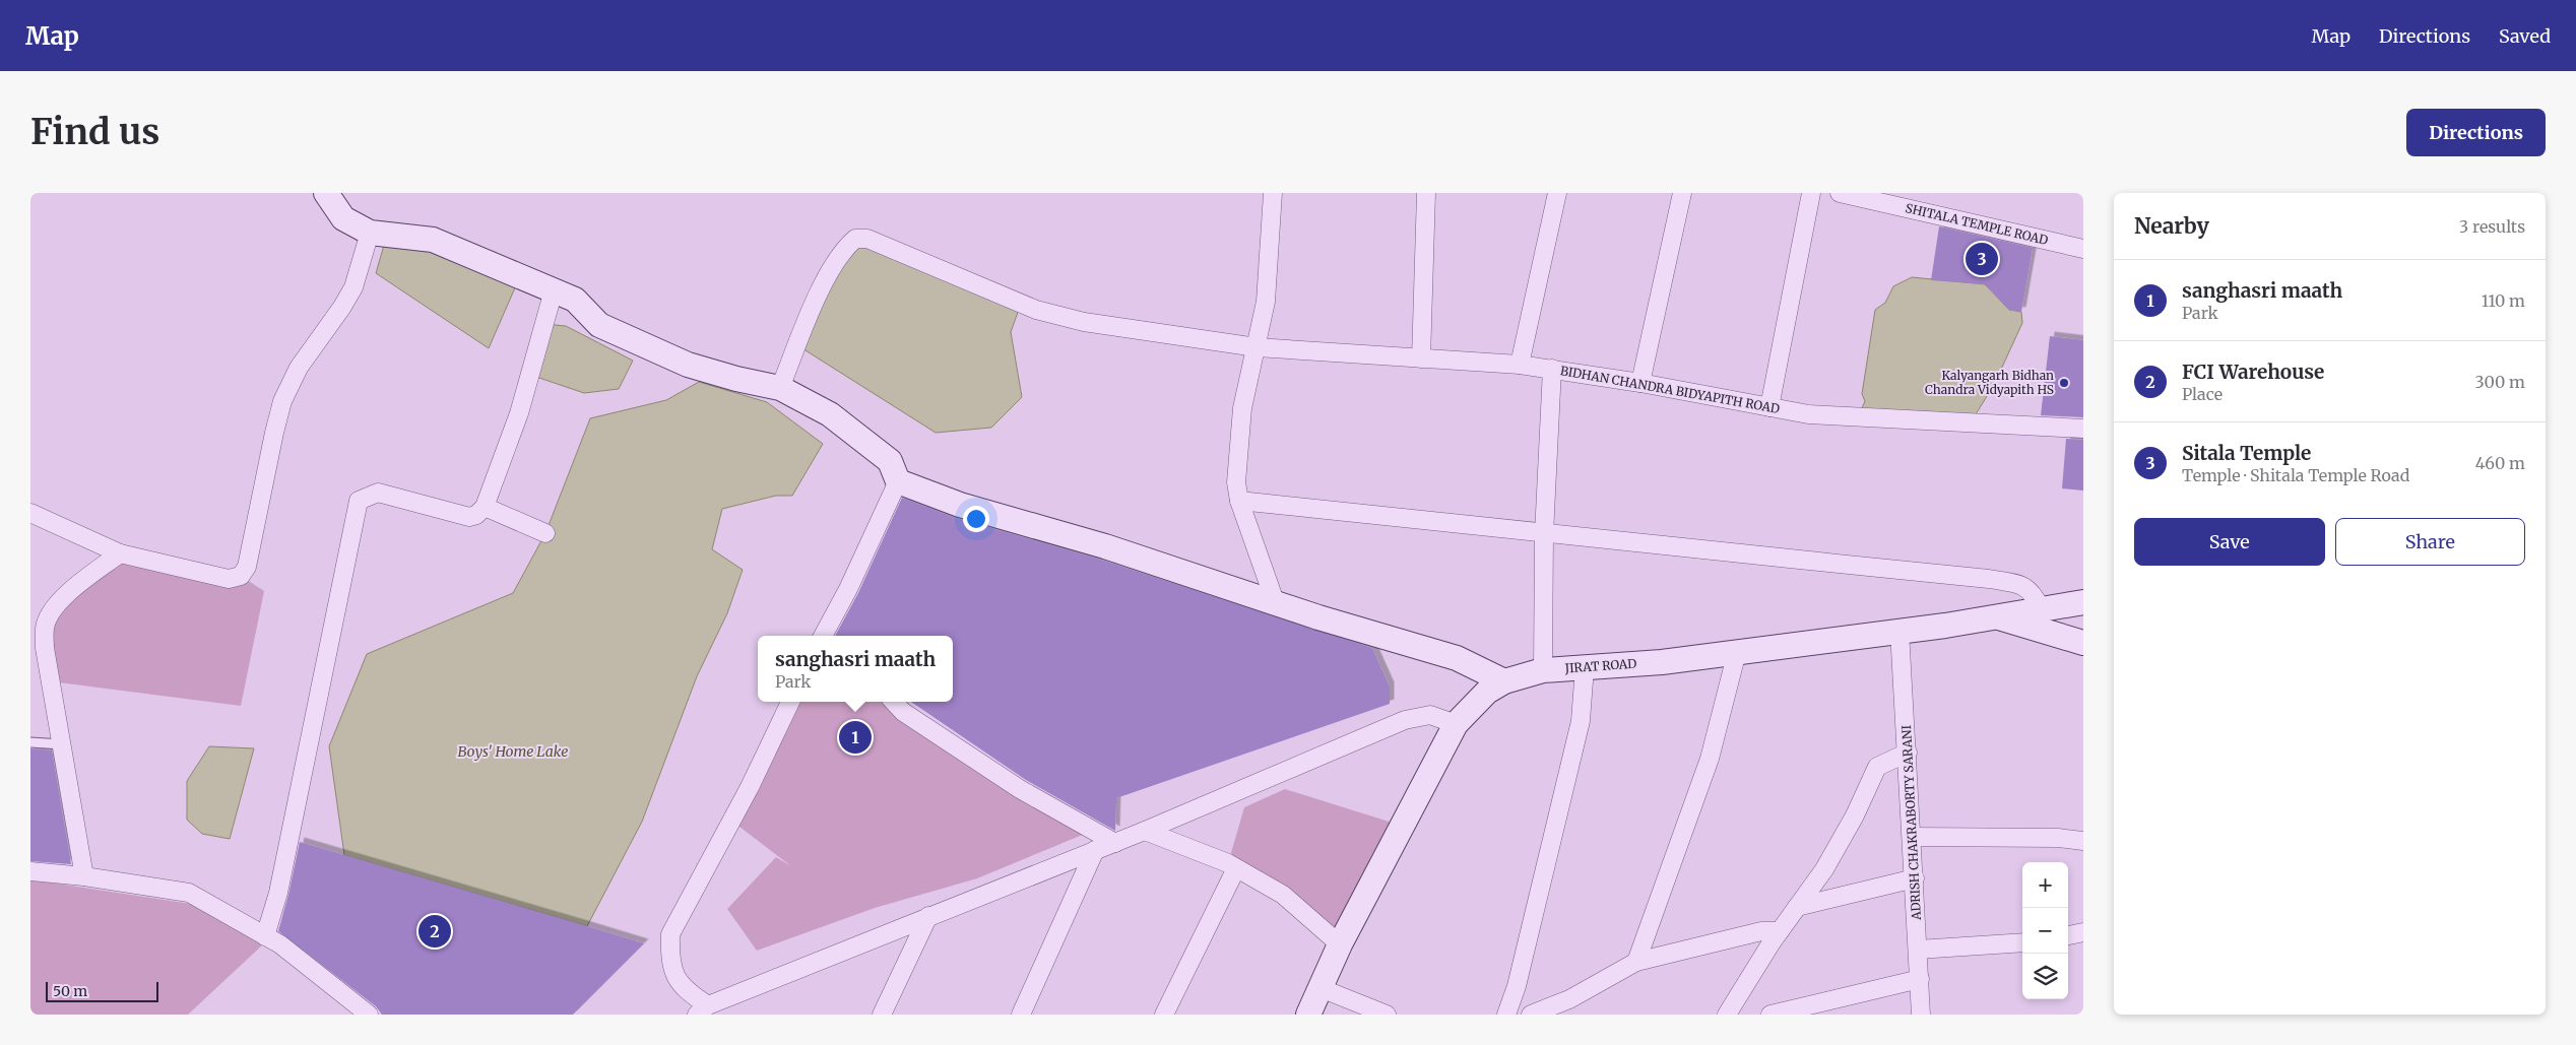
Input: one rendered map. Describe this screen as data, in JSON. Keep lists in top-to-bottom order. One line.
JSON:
{"streets":{"street":["SHITALA TEMPLE ROAD","BIDHAN CHANDRA BIDYAPITH ROAD","JIRAT ROAD","ADRISH CHAKRABORTY SARANI"]},"crossings":[["JIRAT ROAD","ADRISH CHAKRABORTY SARANI"]],"water":["Boys' Home Lake"],"places":["Kalyangarh Bidhan Chandra Vidyapith HS"],"scale_bar":"50 m","page":{"header":"Map","nav":["Map","Directions","Saved"],"buttons":["Directions",["Save","Share"]],"title":"Find us","heading":["Nearby","3 results"],"pins":["3","1","2"],"list":[{"mark":"1","name":"sanghasri maath","note":"Park","value":"110 m"},{"mark":"2","name":"FCI Warehouse","note":"Place","value":"300 m"},{"mark":"3","name":"Sitala Temple","note":"Temple · Shitala Temple Road","value":"460 m"}],"popup":["sanghasri maath","Park"],"map_buttons":["+","−"],"scale":"50 m"}}
